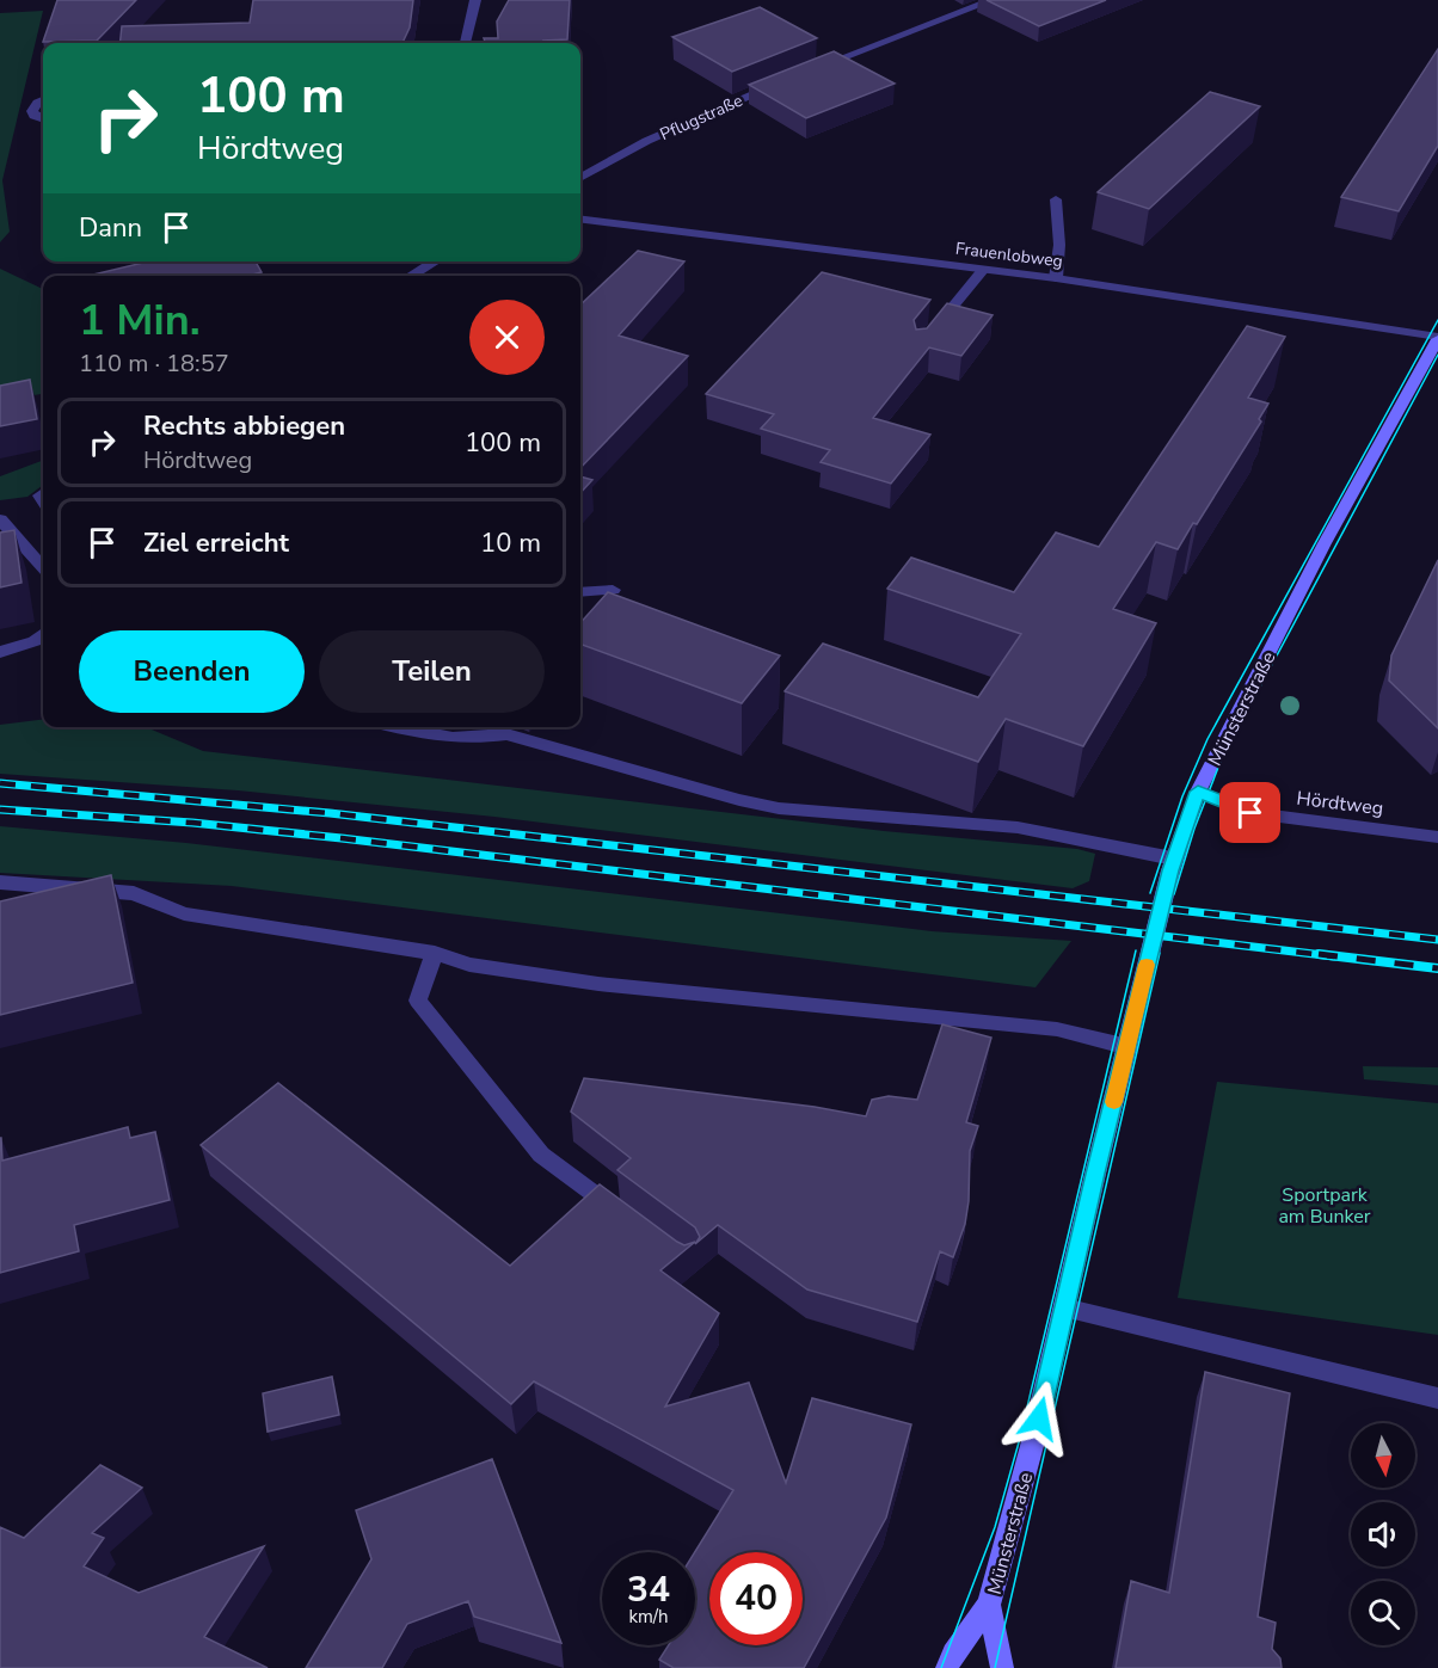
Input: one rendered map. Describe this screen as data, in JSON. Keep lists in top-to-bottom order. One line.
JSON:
{"streets":{"street":["Pflugstraße","Frauenlobweg","Münsterstraße","Hördtweg"]},"crossings":[["Frauenlobweg","Münsterstraße"],["Münsterstraße","Hördtweg"]],"parks":["Sportpark am Bunker"],"north":"bottom","page":{"turn":["100 m","Hördtweg"],"then":"Dann","heading":["1 Min.","110 m · 18:57"],"list":[{"name":"Rechts abbiegen","note":"Hördtweg","value":"100 m"},{"name":"Ziel erreicht","value":"10 m"}],"buttons":["Beenden","Teilen"],"speed":"34 km/h","limit":"40"}}
